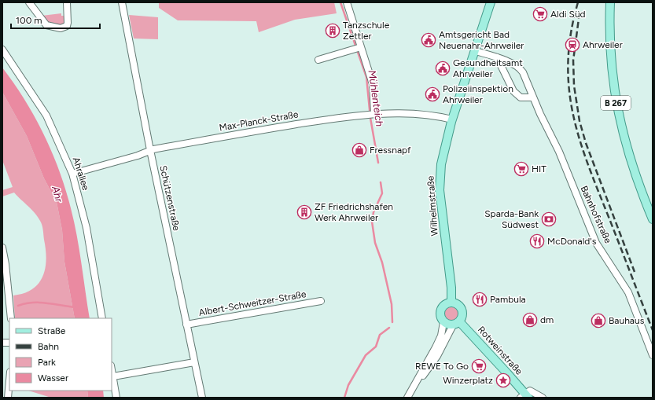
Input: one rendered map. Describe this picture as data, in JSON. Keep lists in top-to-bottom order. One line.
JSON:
{"streets":{"main road":["B 267","Wilhelmstraße","Rotweinstraße"],"street":["Max-Planck-Straße","Ahrallee","Schützenstraße","Bahnhofstraße","Albert-Schweitzer-Straße"]},"crossings":[["Max-Planck-Straße","Ahrallee"],["Max-Planck-Straße","Schützenstraße"],["Max-Planck-Straße","Wilhelmstraße"],["Schützenstraße","Albert-Schweitzer-Straße"],["Wilhelmstraße","Bahnhofstraße"],["Wilhelmstraße","Rotweinstraße"]],"water":["Mühlenteich","Ahr"],"places":{"supermarket":["Aldi Süd","HIT","REWE To Go"],"building":["Tanzschule Zettler","ZF Friedrichshafen Werk Ahrweiler"],"public building":["Amtsgericht Bad Neuenahr-Ahrweiler","Gesundheitsamt Ahrweiler","Polizeiinspektion Ahrweiler"],"station":["Ahrweiler"],"shop":["Fressnapf","dm","Bauhaus"],"bank":["Sparda-Bank Südwest"],"restaurant":["McDonald's","Pambula"],"place":["Winzerplatz"]},"legend":["Straße","Bahn","Park","Wasser"],"scale_bar":"100 m"}
